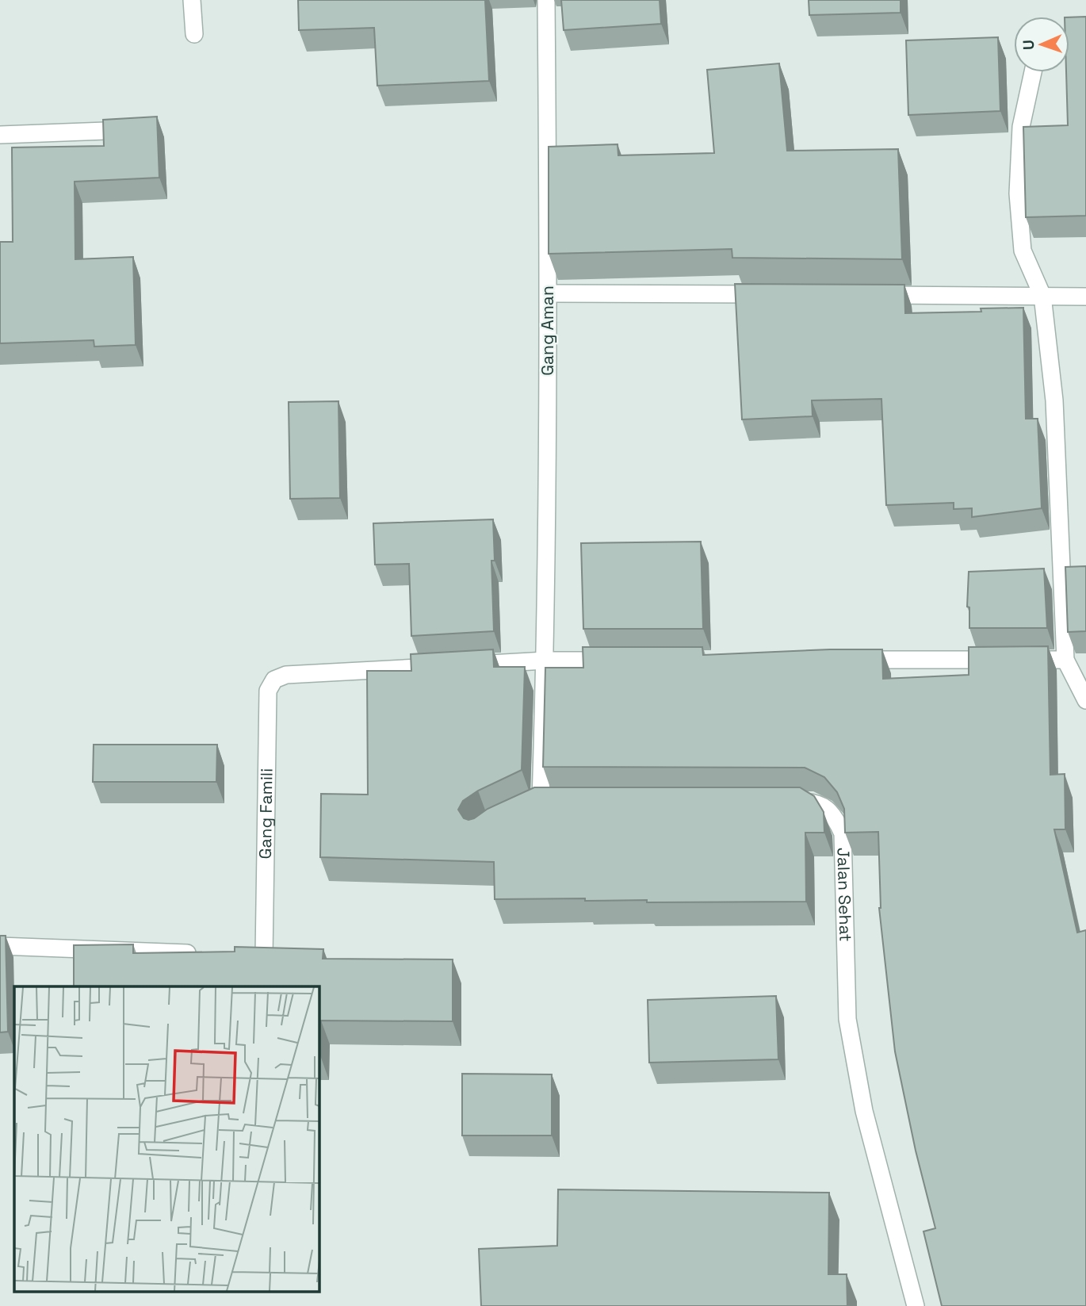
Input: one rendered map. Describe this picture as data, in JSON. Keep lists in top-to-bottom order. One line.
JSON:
{"streets":{"street":["Gang Aman","Gang Famili","Jalan Sehat"]},"crossings":[["Gang Aman","Gang Famili"]],"north":"left"}
